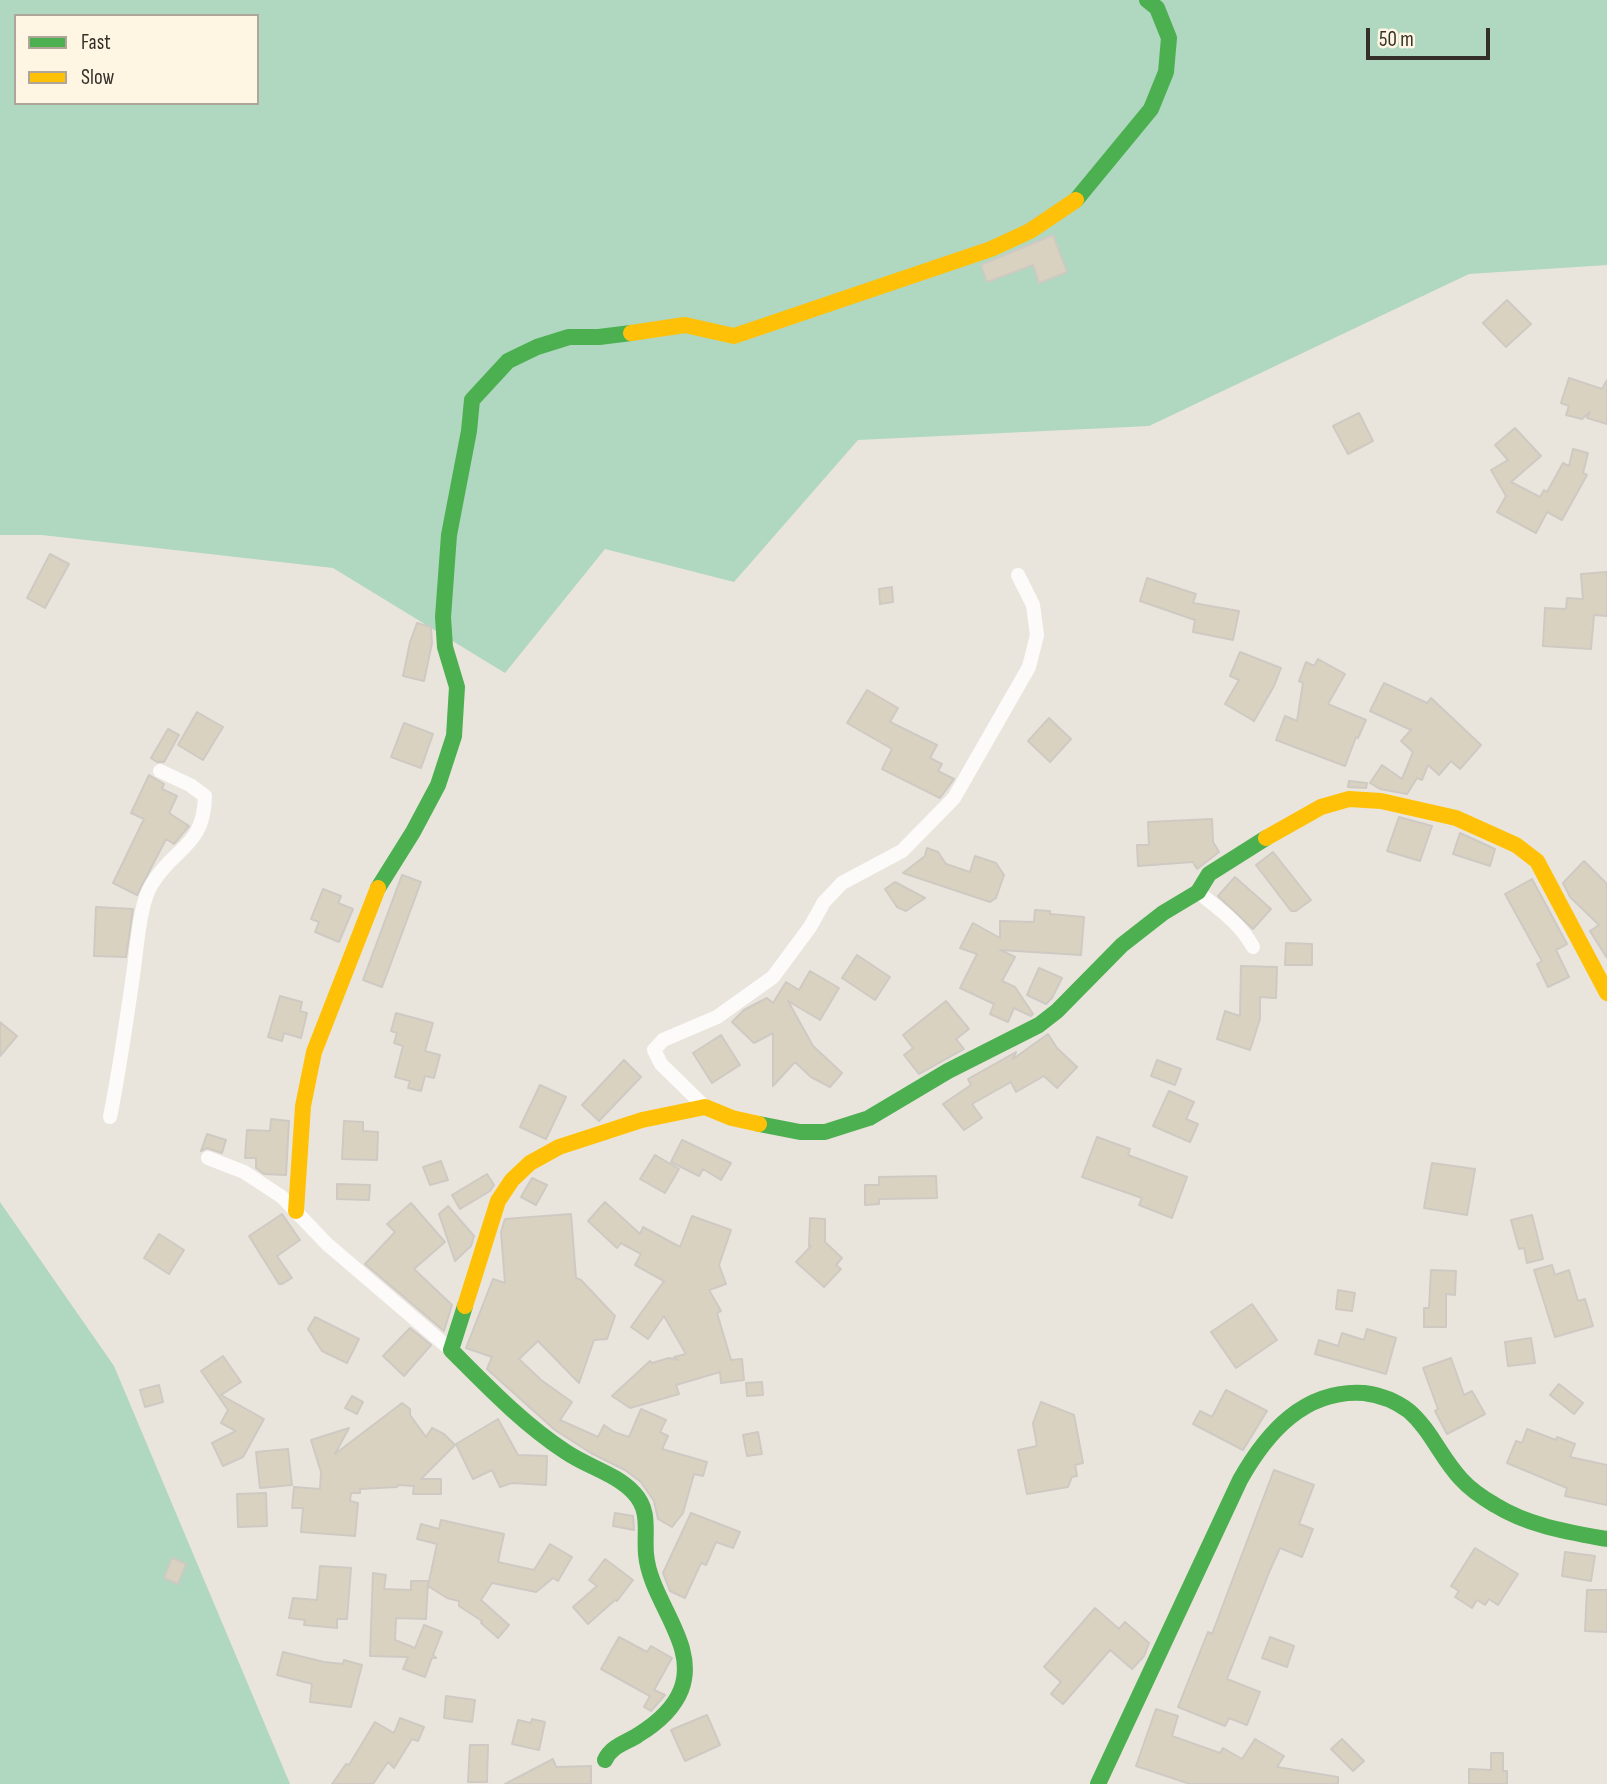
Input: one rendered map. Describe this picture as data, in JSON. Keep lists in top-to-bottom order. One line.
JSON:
{"legend":["Fast","Slow"],"scale_bar":"50 m"}
